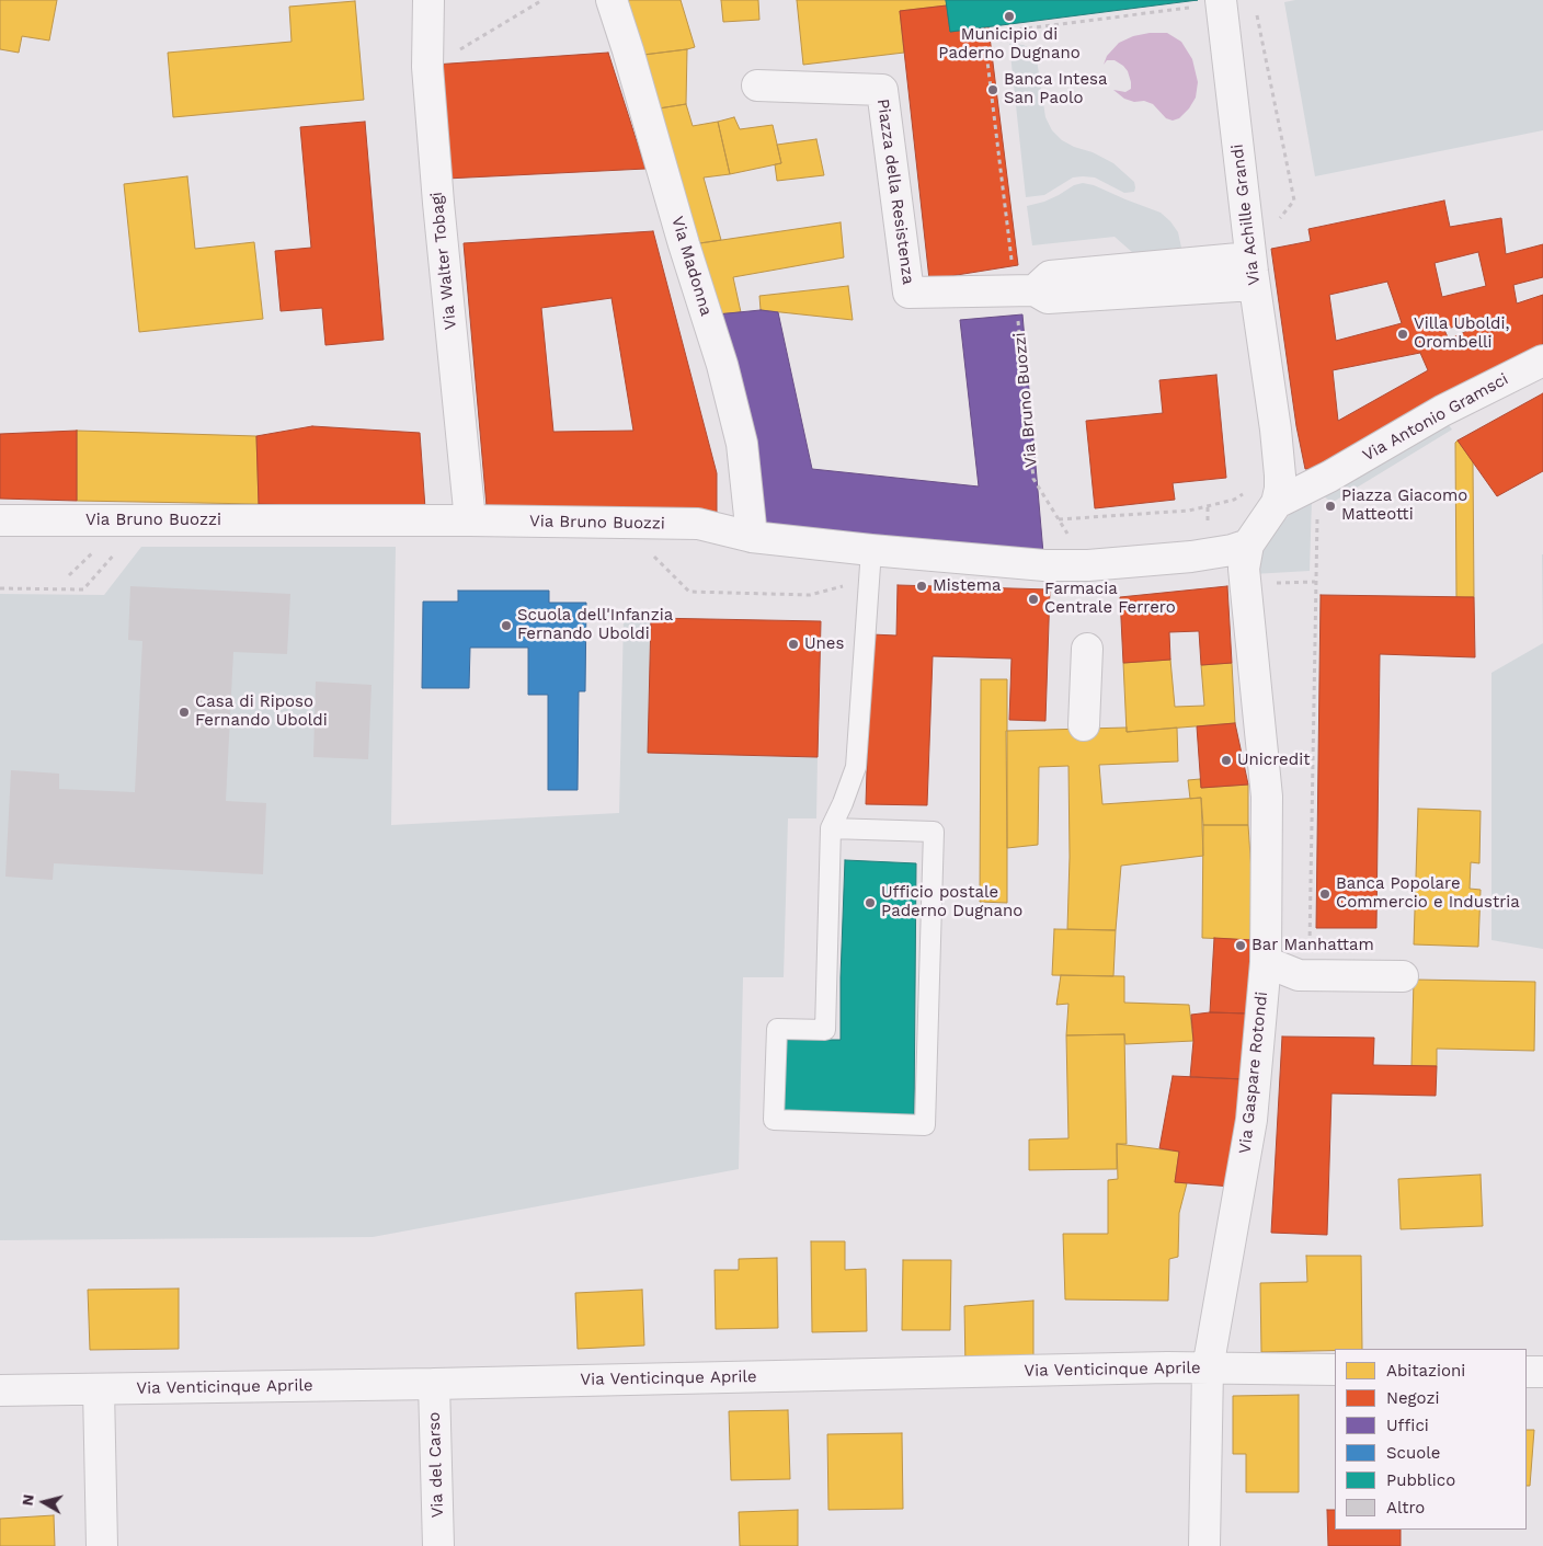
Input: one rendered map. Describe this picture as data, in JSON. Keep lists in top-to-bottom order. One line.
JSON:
{"streets":{"street":["Piazza della Resistenza","Via Achille Grandi","Via Walter Tobagi","Via Madonna","Via Bruno Buozzi","Via Antonio Gramsci","Via Gaspare Rotondi","Via Venticinque Aprile","Via del Carso"]},"crossings":[["Piazza della Resistenza","Via Achille Grandi"],["Via Achille Grandi","Via Antonio Gramsci"],["Via Walter Tobagi","Via Bruno Buozzi"],["Via Madonna","Via Bruno Buozzi"],["Via Bruno Buozzi","Via Gaspare Rotondi"],["Via Gaspare Rotondi","Via Venticinque Aprile"],["Via Venticinque Aprile","Via del Carso"]],"places":["Municipio di Paderno Dugnano","Banca Intesa San Paolo","Villa Uboldi, Orombelli","Piazza Giacomo Matteotti","Mistema","Farmacia Centrale Ferrero","Scuola dell'Infanzia Fernando Uboldi","Unes","Casa di Riposo Fernando Uboldi","Unicredit","Banca Popolare Commercio e Industria","Ufficio postale Paderno Dugnano","Bar Manhattam"],"legend":["Abitazioni","Negozi","Uffici","Scuole","Pubblico","Altro"],"north":"left"}
